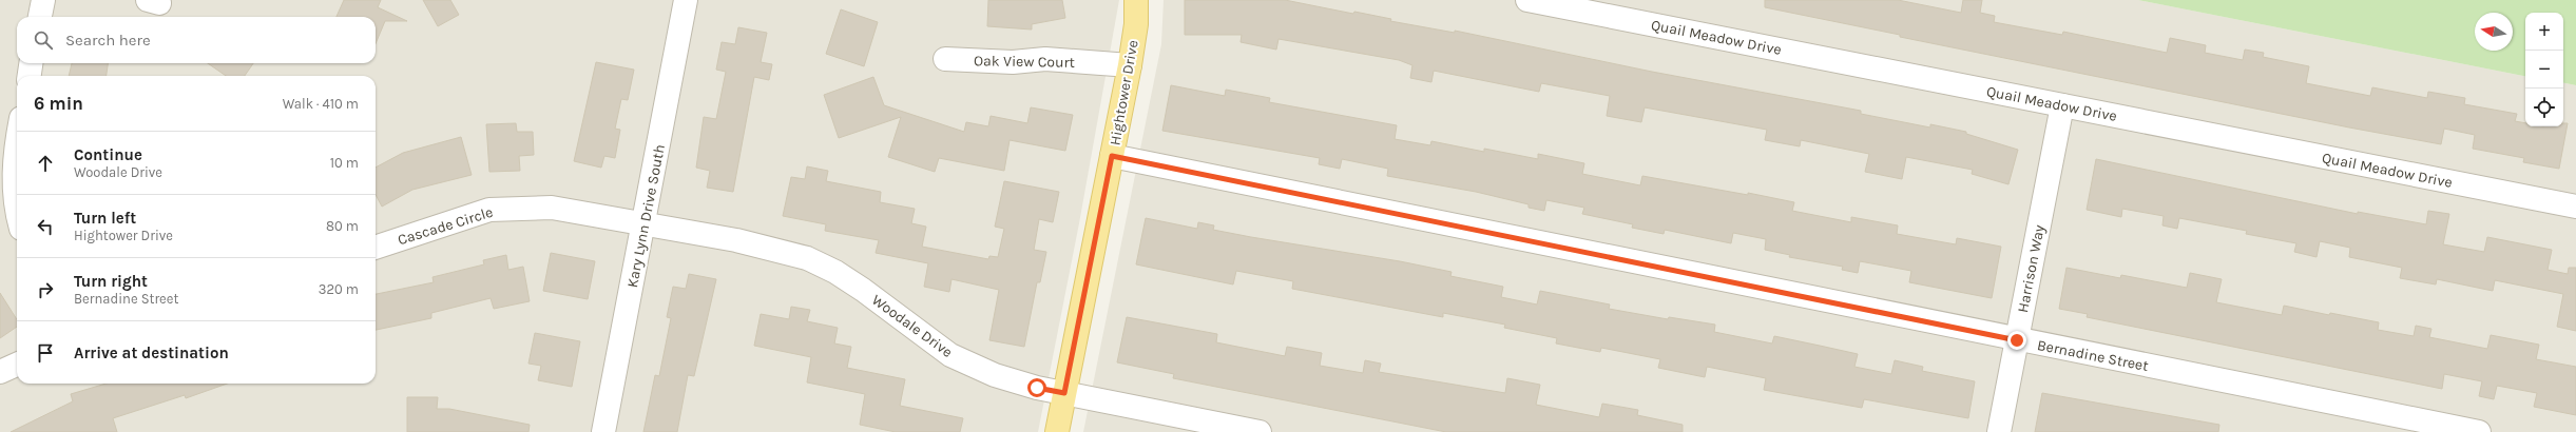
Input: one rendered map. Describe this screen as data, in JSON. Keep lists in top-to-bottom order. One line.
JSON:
{"streets":{"main road":["Hightower Drive"],"street":["Quail Meadow Drive","Oak View Court","Kary Lynn Drive South","Cascade Circle","Harrison Way","Woodale Drive","Bernadine Street"]},"crossings":[["Quail Meadow Drive","Harrison Way"],["Oak View Court","Hightower Drive"],["Hightower Drive","Woodale Drive"],["Hightower Drive","Bernadine Street"],["Kary Lynn Drive South","Cascade Circle"],["Kary Lynn Drive South","Woodale Drive"],["Cascade Circle","Woodale Drive"],["Harrison Way","Bernadine Street"]],"north":"left","page":{"map_buttons":["+","−"],"search":"Search here","heading":["6 min","Walk · 410 m"],"list":[["Continue","Woodale Drive","10 m"],["Turn left","Hightower Drive","80 m"],["Turn right","Bernadine Street","320 m"],"Arrive at destination"]}}
